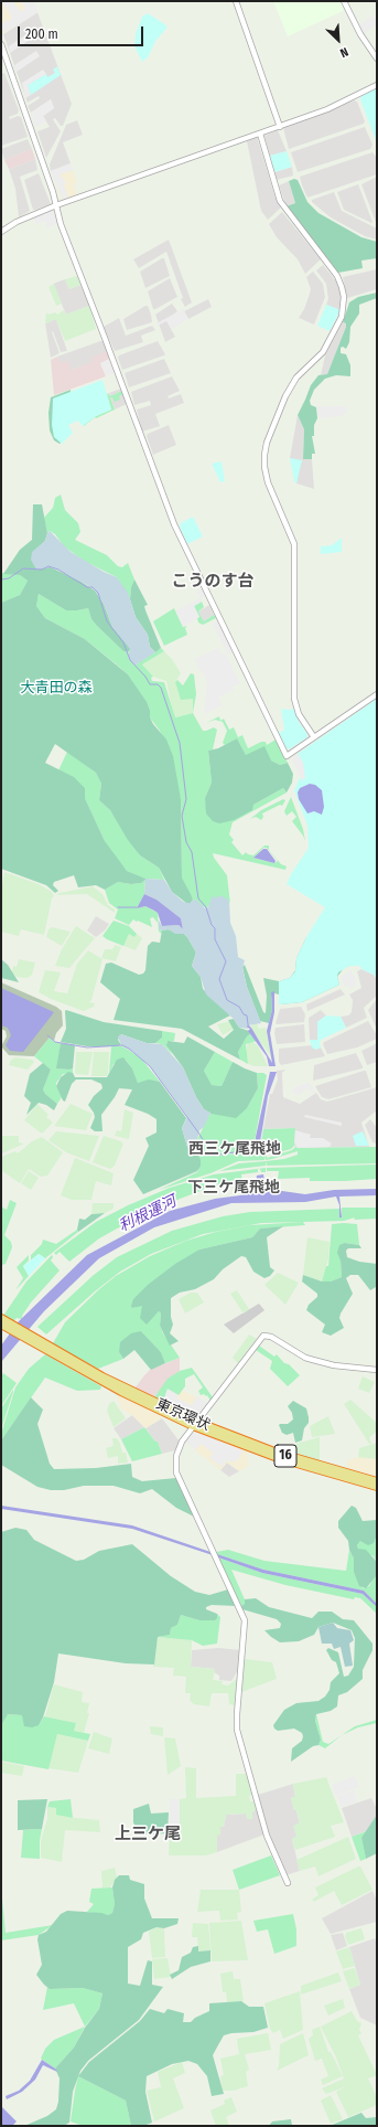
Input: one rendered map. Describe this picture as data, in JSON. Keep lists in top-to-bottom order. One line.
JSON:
{"streets":{"highway":["東京環状","16"]},"districts":["こうのす台","西三ケ尾飛地","下三ケ尾飛地","上三ケ尾"],"water":["利根運河"],"parks":["大青田の森"],"scale_bar":"200 m","north":"bottom right"}
